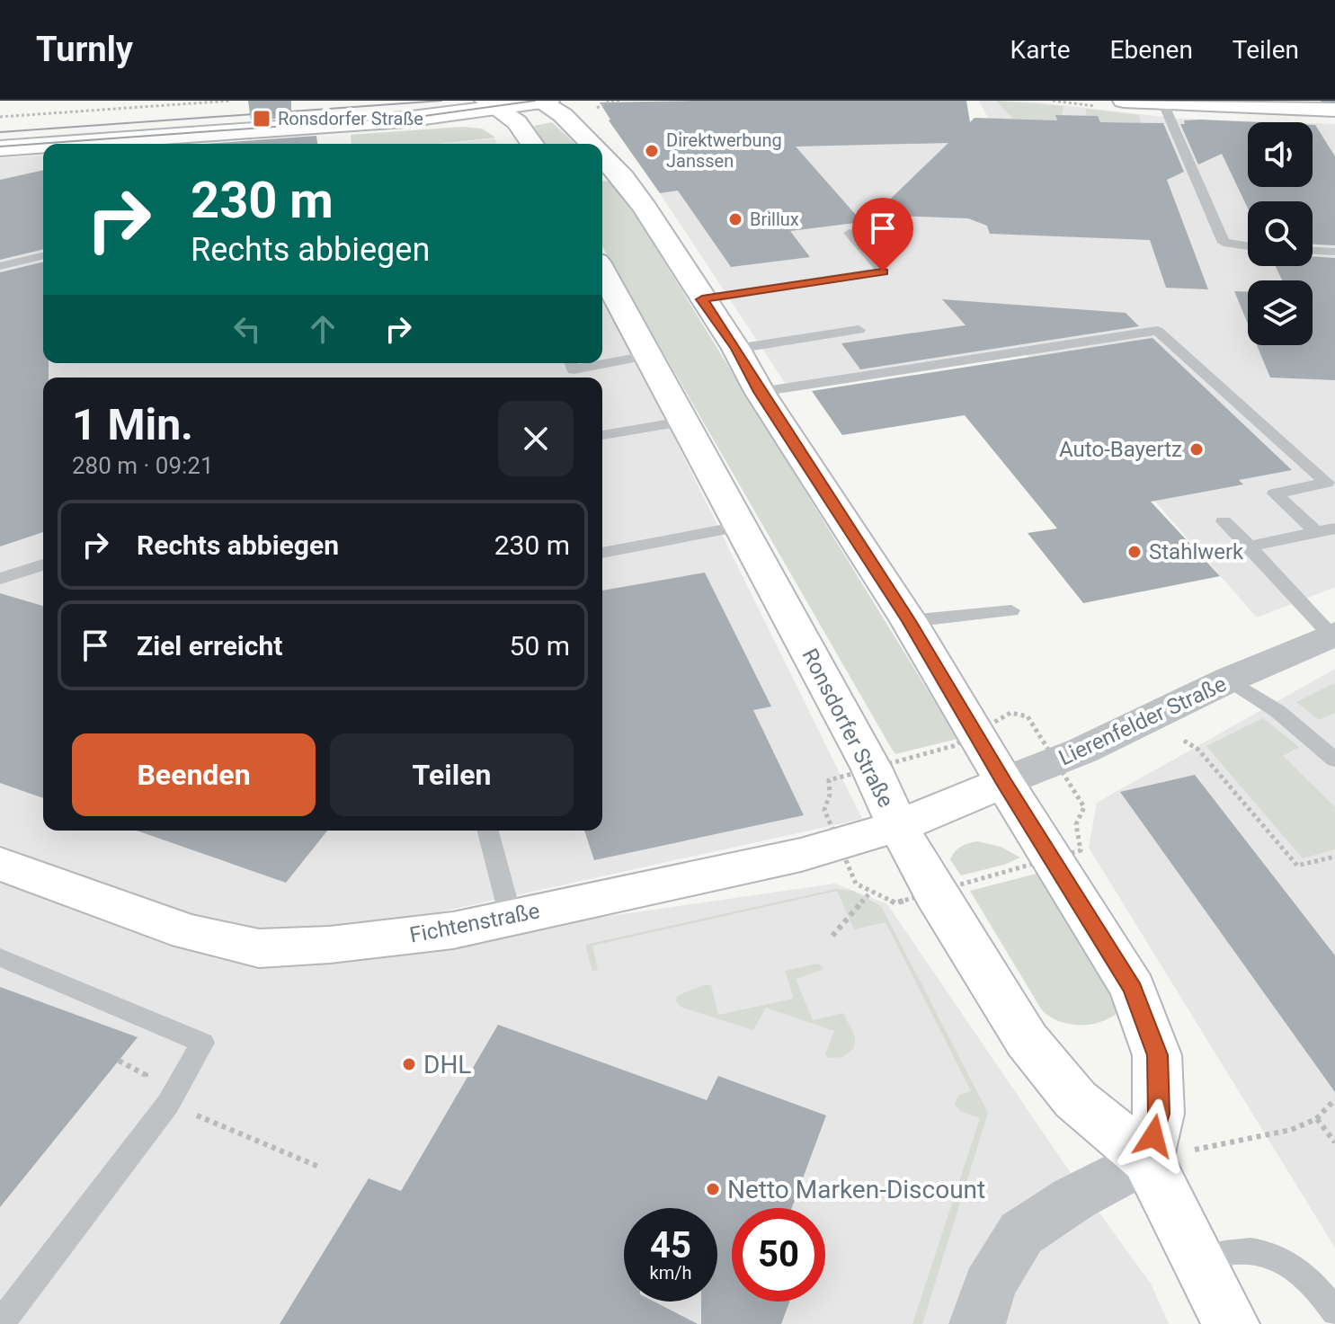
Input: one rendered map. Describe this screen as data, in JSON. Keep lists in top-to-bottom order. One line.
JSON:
{"streets":{"main road":["Lierenfelder Straße","Ronsdorfer Straße","Fichtenstraße"]},"crossings":[["Lierenfelder Straße","Fichtenstraße"],["Ronsdorfer Straße","Fichtenstraße"]],"places":{"transit":["Ronsdorfer Straße"],"other":["Direktwerbung Janssen","Brillux","Auto-Bayertz","Stahlwerk","DHL","Netto Marken-Discount"]},"page":{"header":"Turnly","nav":["Karte","Ebenen","Teilen"],"turn":["230 m","Rechts abbiegen"],"heading":["1 Min.","280 m · 09:21"],"list":[{"name":"Rechts abbiegen","value":"230 m"},{"name":"Ziel erreicht","value":"50 m"}],"buttons":["Beenden","Teilen"],"speed":"45 km/h","limit":"50"}}
